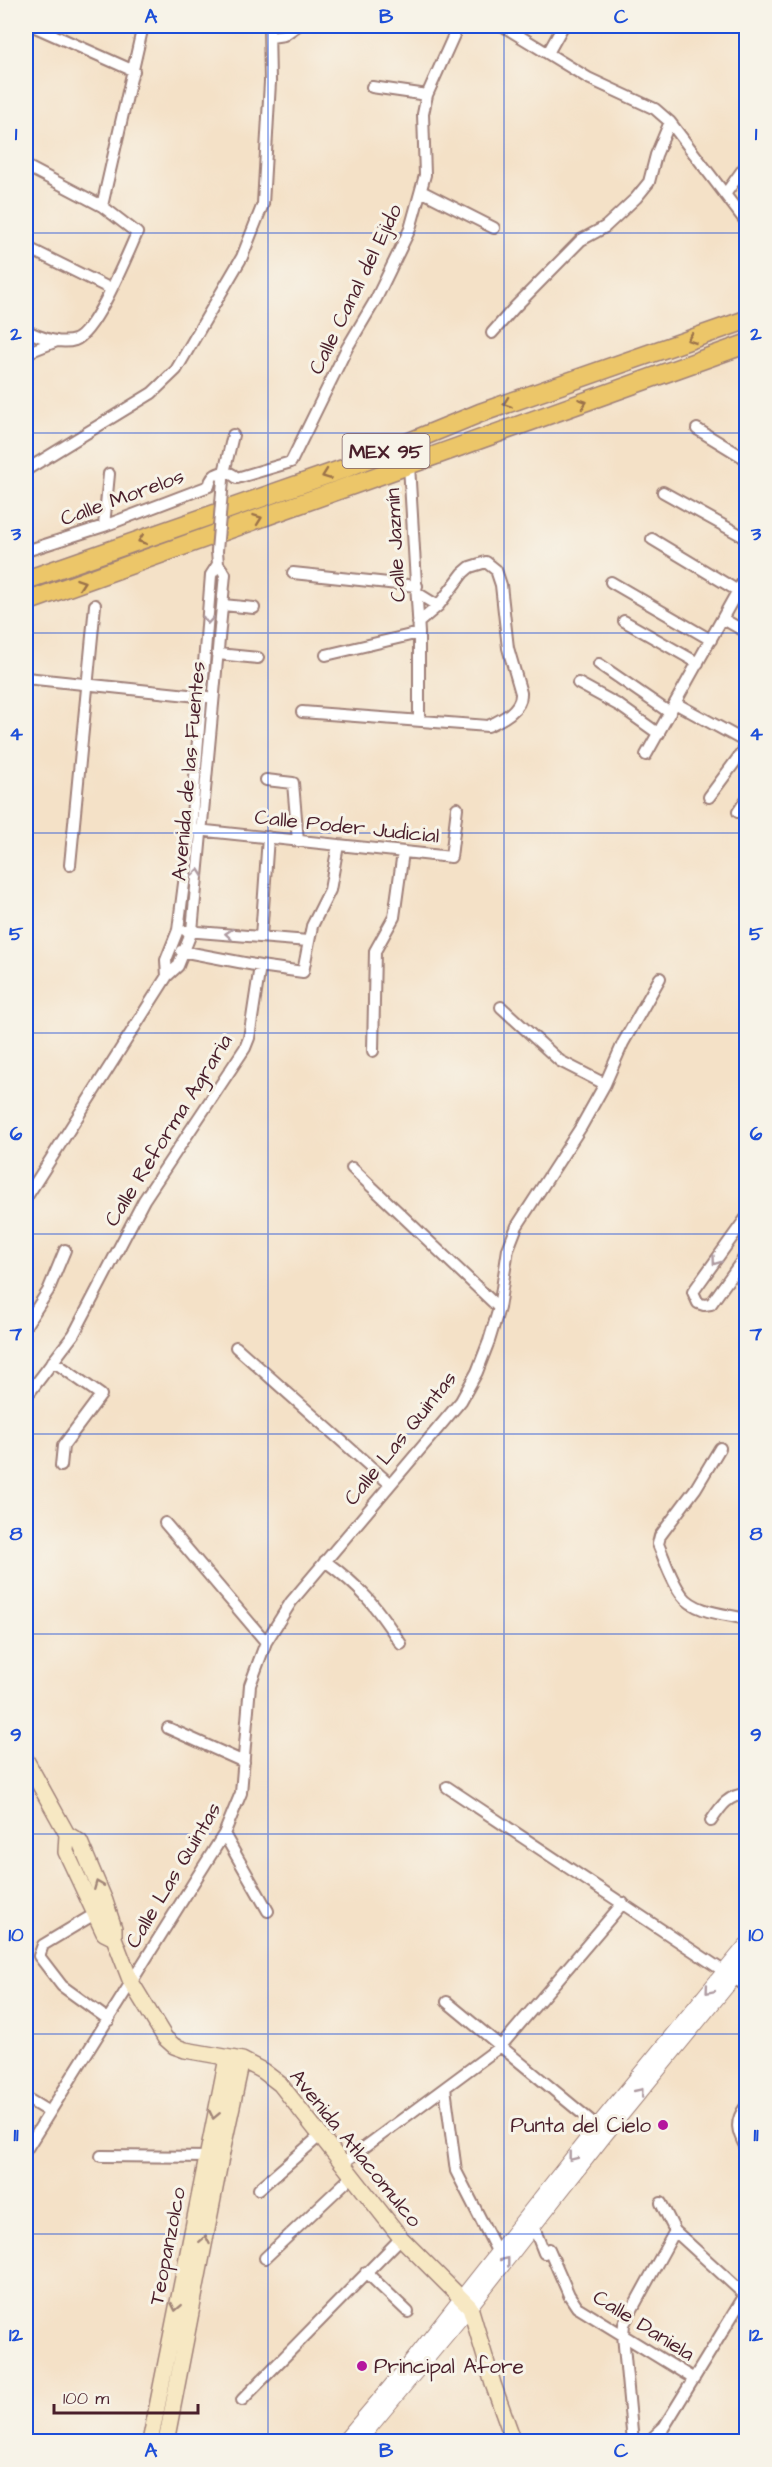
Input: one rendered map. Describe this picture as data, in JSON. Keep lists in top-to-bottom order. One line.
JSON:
{"streets":{"highway":["MEX 95"],"main road":["Avenida Atlacomulco","Teopanzolco"],"street":["Calle Canal del Ejido","Calle Morelos","Calle Jazmín","Avenida de las Fuentes","Calle Poder Judicial","Calle Reforma Agraria","Calle Las Quintas","Calle Daniela"]},"crossings":[["Calle Canal del Ejido","Calle Morelos"],["Calle Canal del Ejido","Avenida de las Fuentes"],["MEX 95","Calle Jazmín"],["Calle Morelos","Avenida de las Fuentes"],["Avenida de las Fuentes","Calle Poder Judicial"],["Calle Las Quintas","Avenida Atlacomulco"],["Avenida Atlacomulco","Teopanzolco"]],"places":["Punta del Cielo","Principal Afore"],"scale_bar":"100 m","grid":{"columns":["A","B","C"],"rows":["1","2","3","4","5","6","7","8","9","10","11","12"]}}
